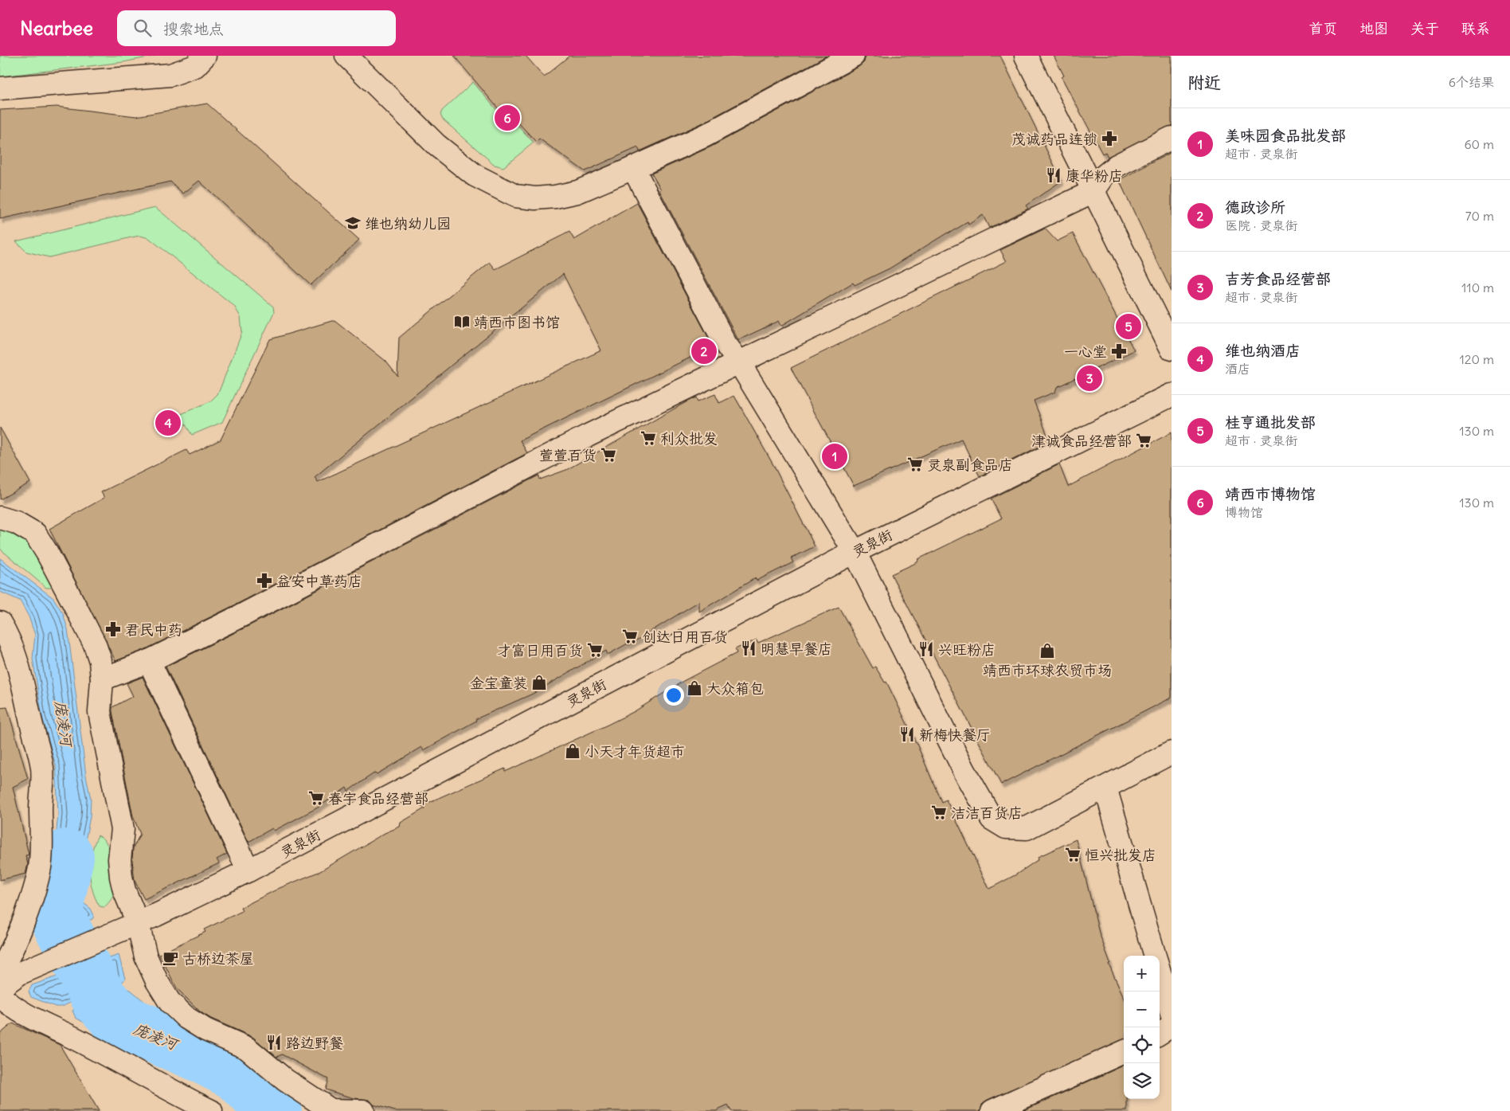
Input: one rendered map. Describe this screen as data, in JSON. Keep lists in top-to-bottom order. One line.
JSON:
{"streets":{"street":["灵泉街"]},"water":["庞凌河"],"places":{"pharmacy":["茂诚药品连锁","一心堂","益安中草药店","君民中药"],"restaurant":["康华粉店","明慧早餐店","兴旺粉店","新梅快餐厅","路边野餐"],"school or university":["维也纳幼儿园"],"library":["靖西市图书馆"],"supermarket":["利众批发","津诚食品经营部","萱萱百货","灵泉副食品店","创达日用百货","才富日用百货","春宇食品经营部","洁洁百货店","恒兴批发店"],"shop":["靖西市环球农贸市场","金宝童装","大众箱包","小天才年货超市"],"cafe":["古桥边茶屋"]},"page":{"header":"Nearbee","search":"搜索地点","nav":["首页","地图","关于","联系"],"heading":["附近","6个结果"],"pins":["6","5","2","3","4","1"],"list":[{"mark":"1","name":"美味园食品批发部","note":"超市 · 灵泉街","value":"60 m"},{"mark":"2","name":"德政诊所","note":"医院 · 灵泉街","value":"70 m"},{"mark":"3","name":"吉芳食品经营部","note":"超市 · 灵泉街","value":"110 m"},{"mark":"4","name":"维也纳酒店","note":"酒店","value":"120 m"},{"mark":"5","name":"桂亨通批发部","note":"超市 · 灵泉街","value":"130 m"},{"mark":"6","name":"靖西市博物馆","note":"博物馆","value":"130 m"}],"map_buttons":["+","−"]}}
